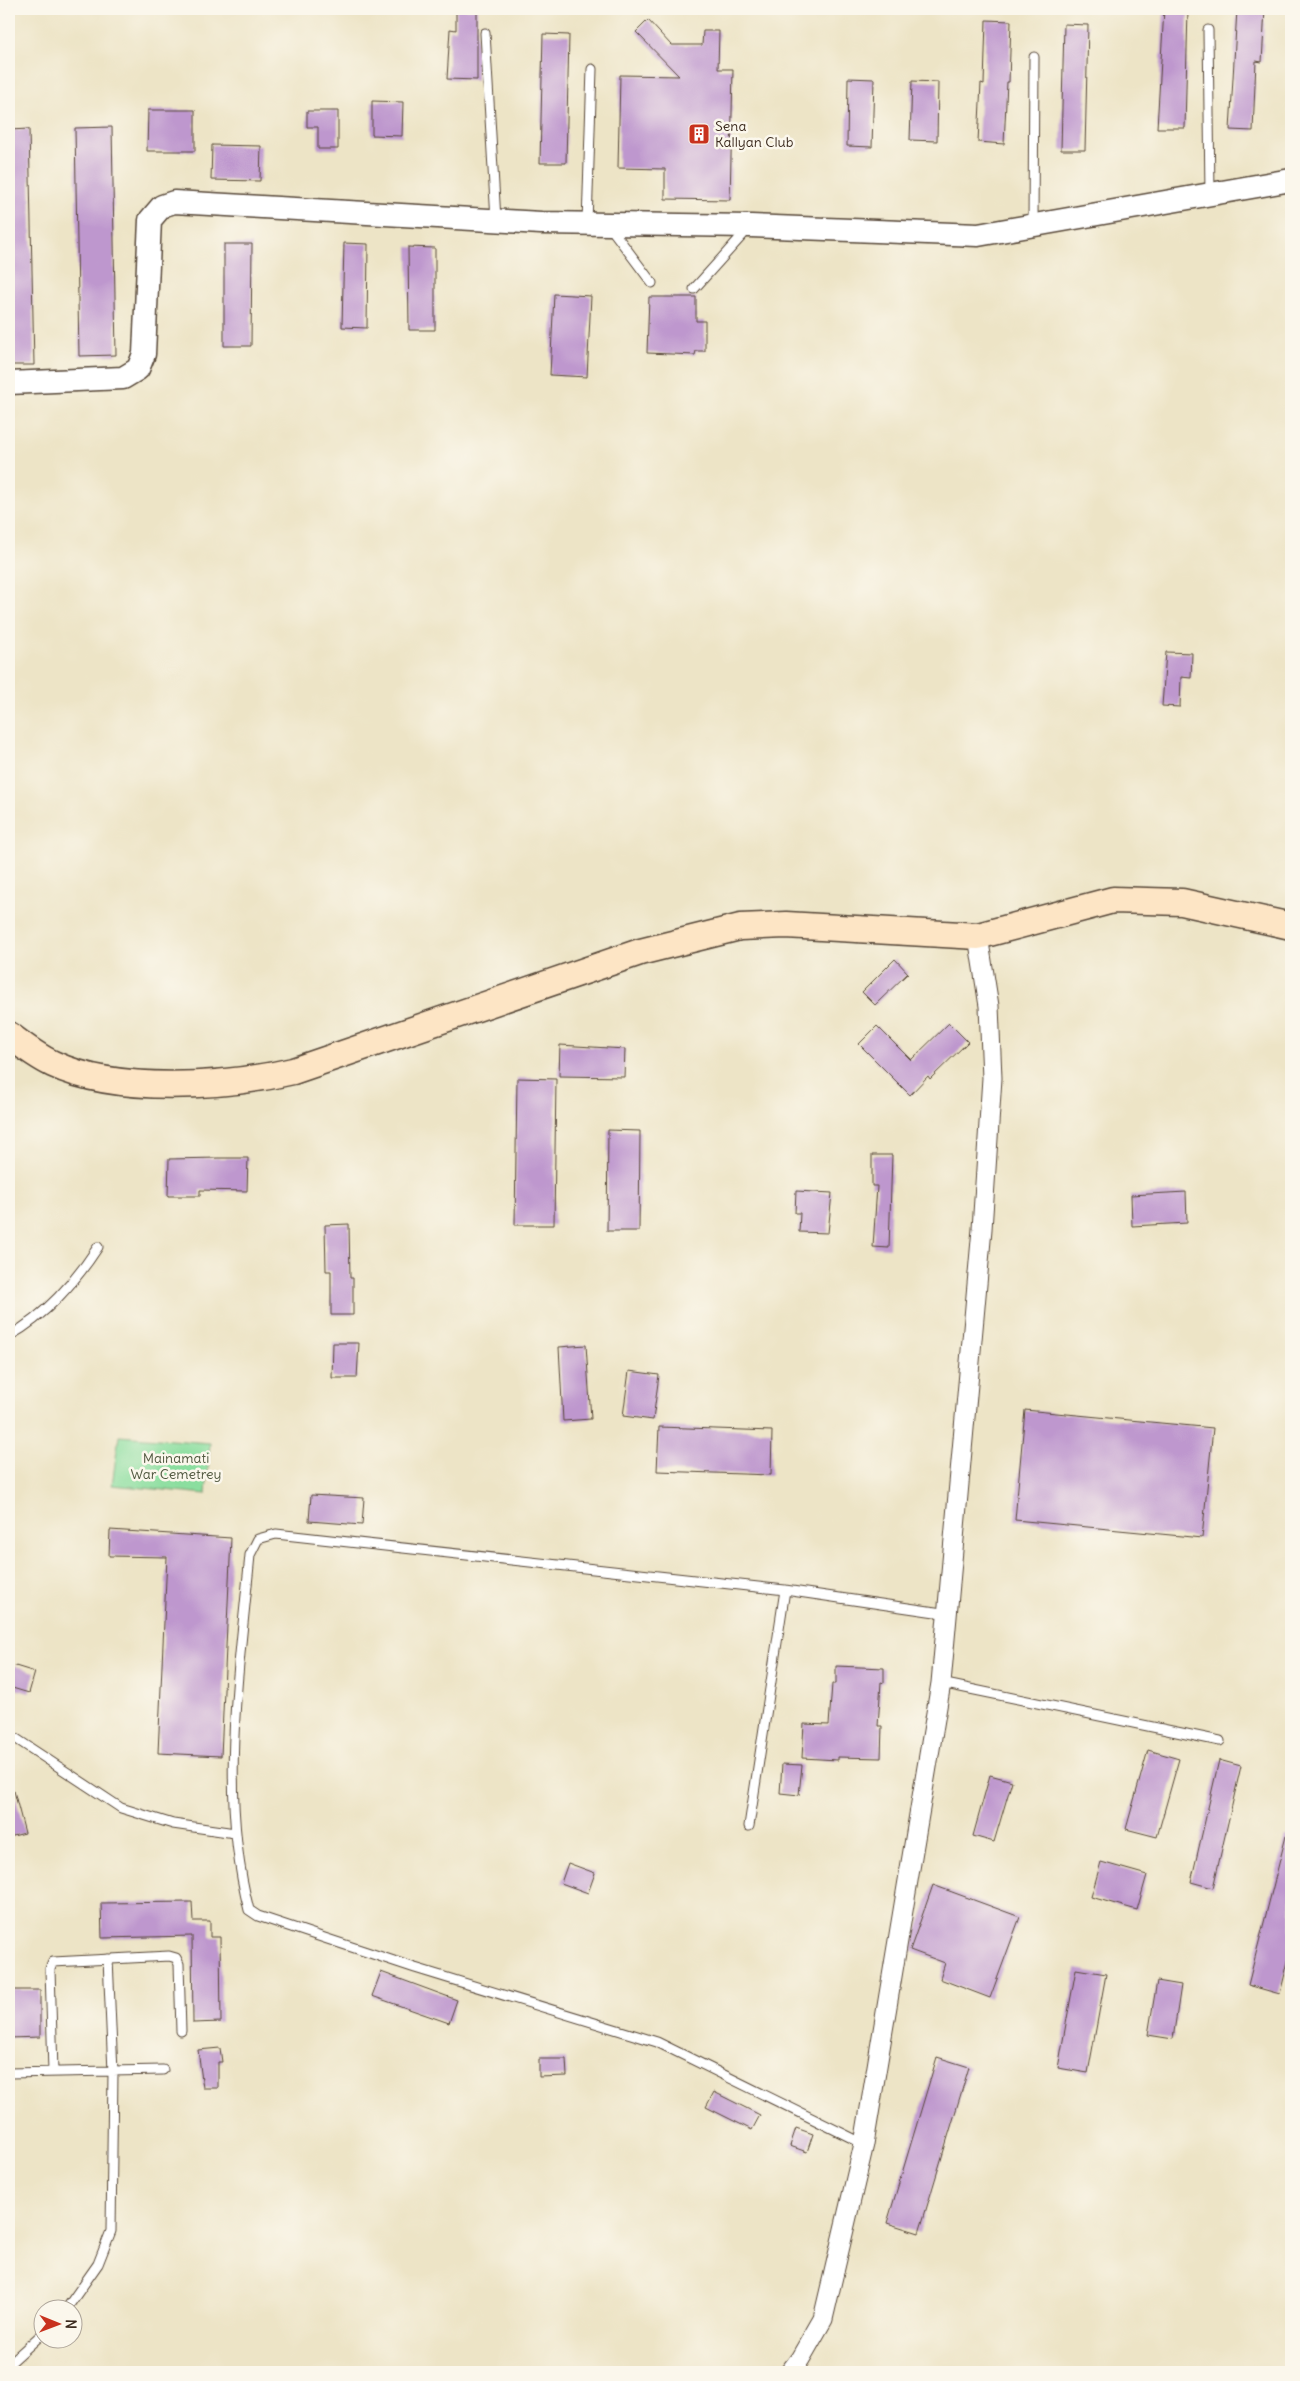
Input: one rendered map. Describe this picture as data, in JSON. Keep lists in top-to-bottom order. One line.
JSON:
{"parks":["Mainamati War Cemetrey"],"places":{"building":["Sena Kallyan Club"]},"north":"right"}
